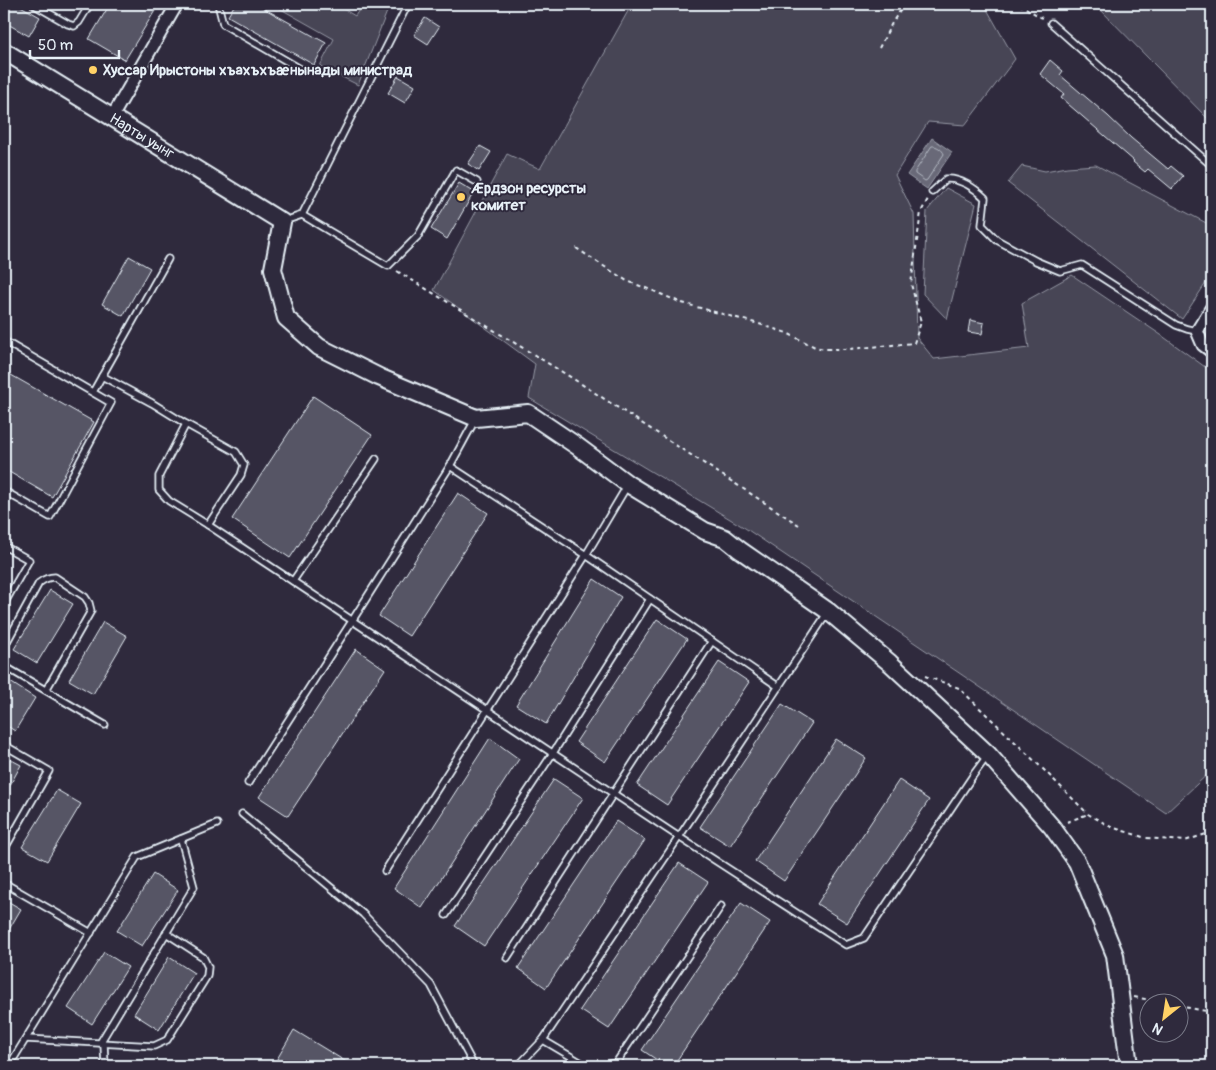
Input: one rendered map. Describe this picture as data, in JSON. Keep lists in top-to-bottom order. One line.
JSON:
{"streets":{"street":["Нарты уынг"]},"places":["Хуссар Ирыстоны хъахъхъæнынады министрад","Æрдзон ресурсты комитет"],"scale_bar":"50 m","north":"bottom left"}
